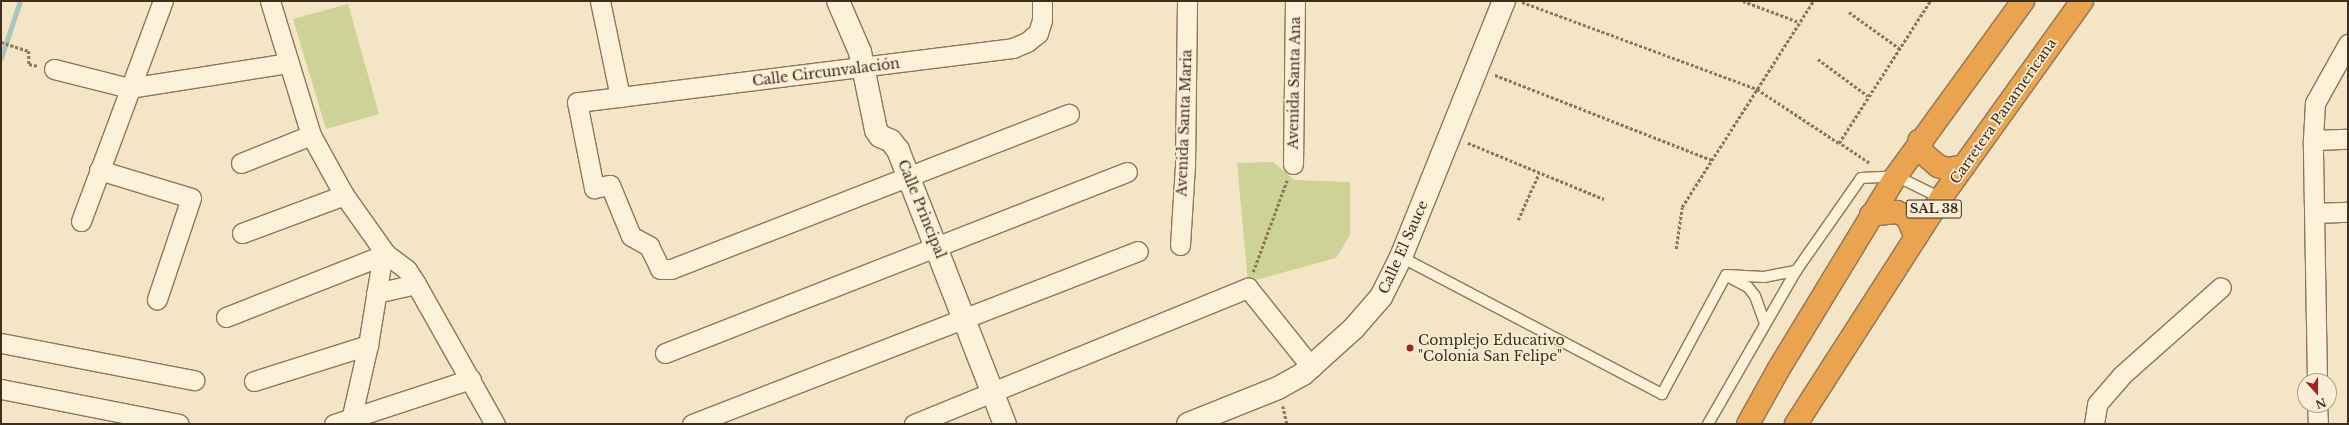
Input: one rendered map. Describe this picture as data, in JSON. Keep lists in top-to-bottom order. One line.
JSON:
{"streets":{"highway":["Carretera Panamericana","SAL 38"],"street":["Calle Circunvalación","Avenida Santa Ana","Avenida Santa Maria","Calle Principal","Calle El Sauce"]},"crossings":[["Calle Circunvalación","Calle Principal"]],"places":["Complejo Educativo \"Colonia San Felipe\""],"north":"bottom"}
